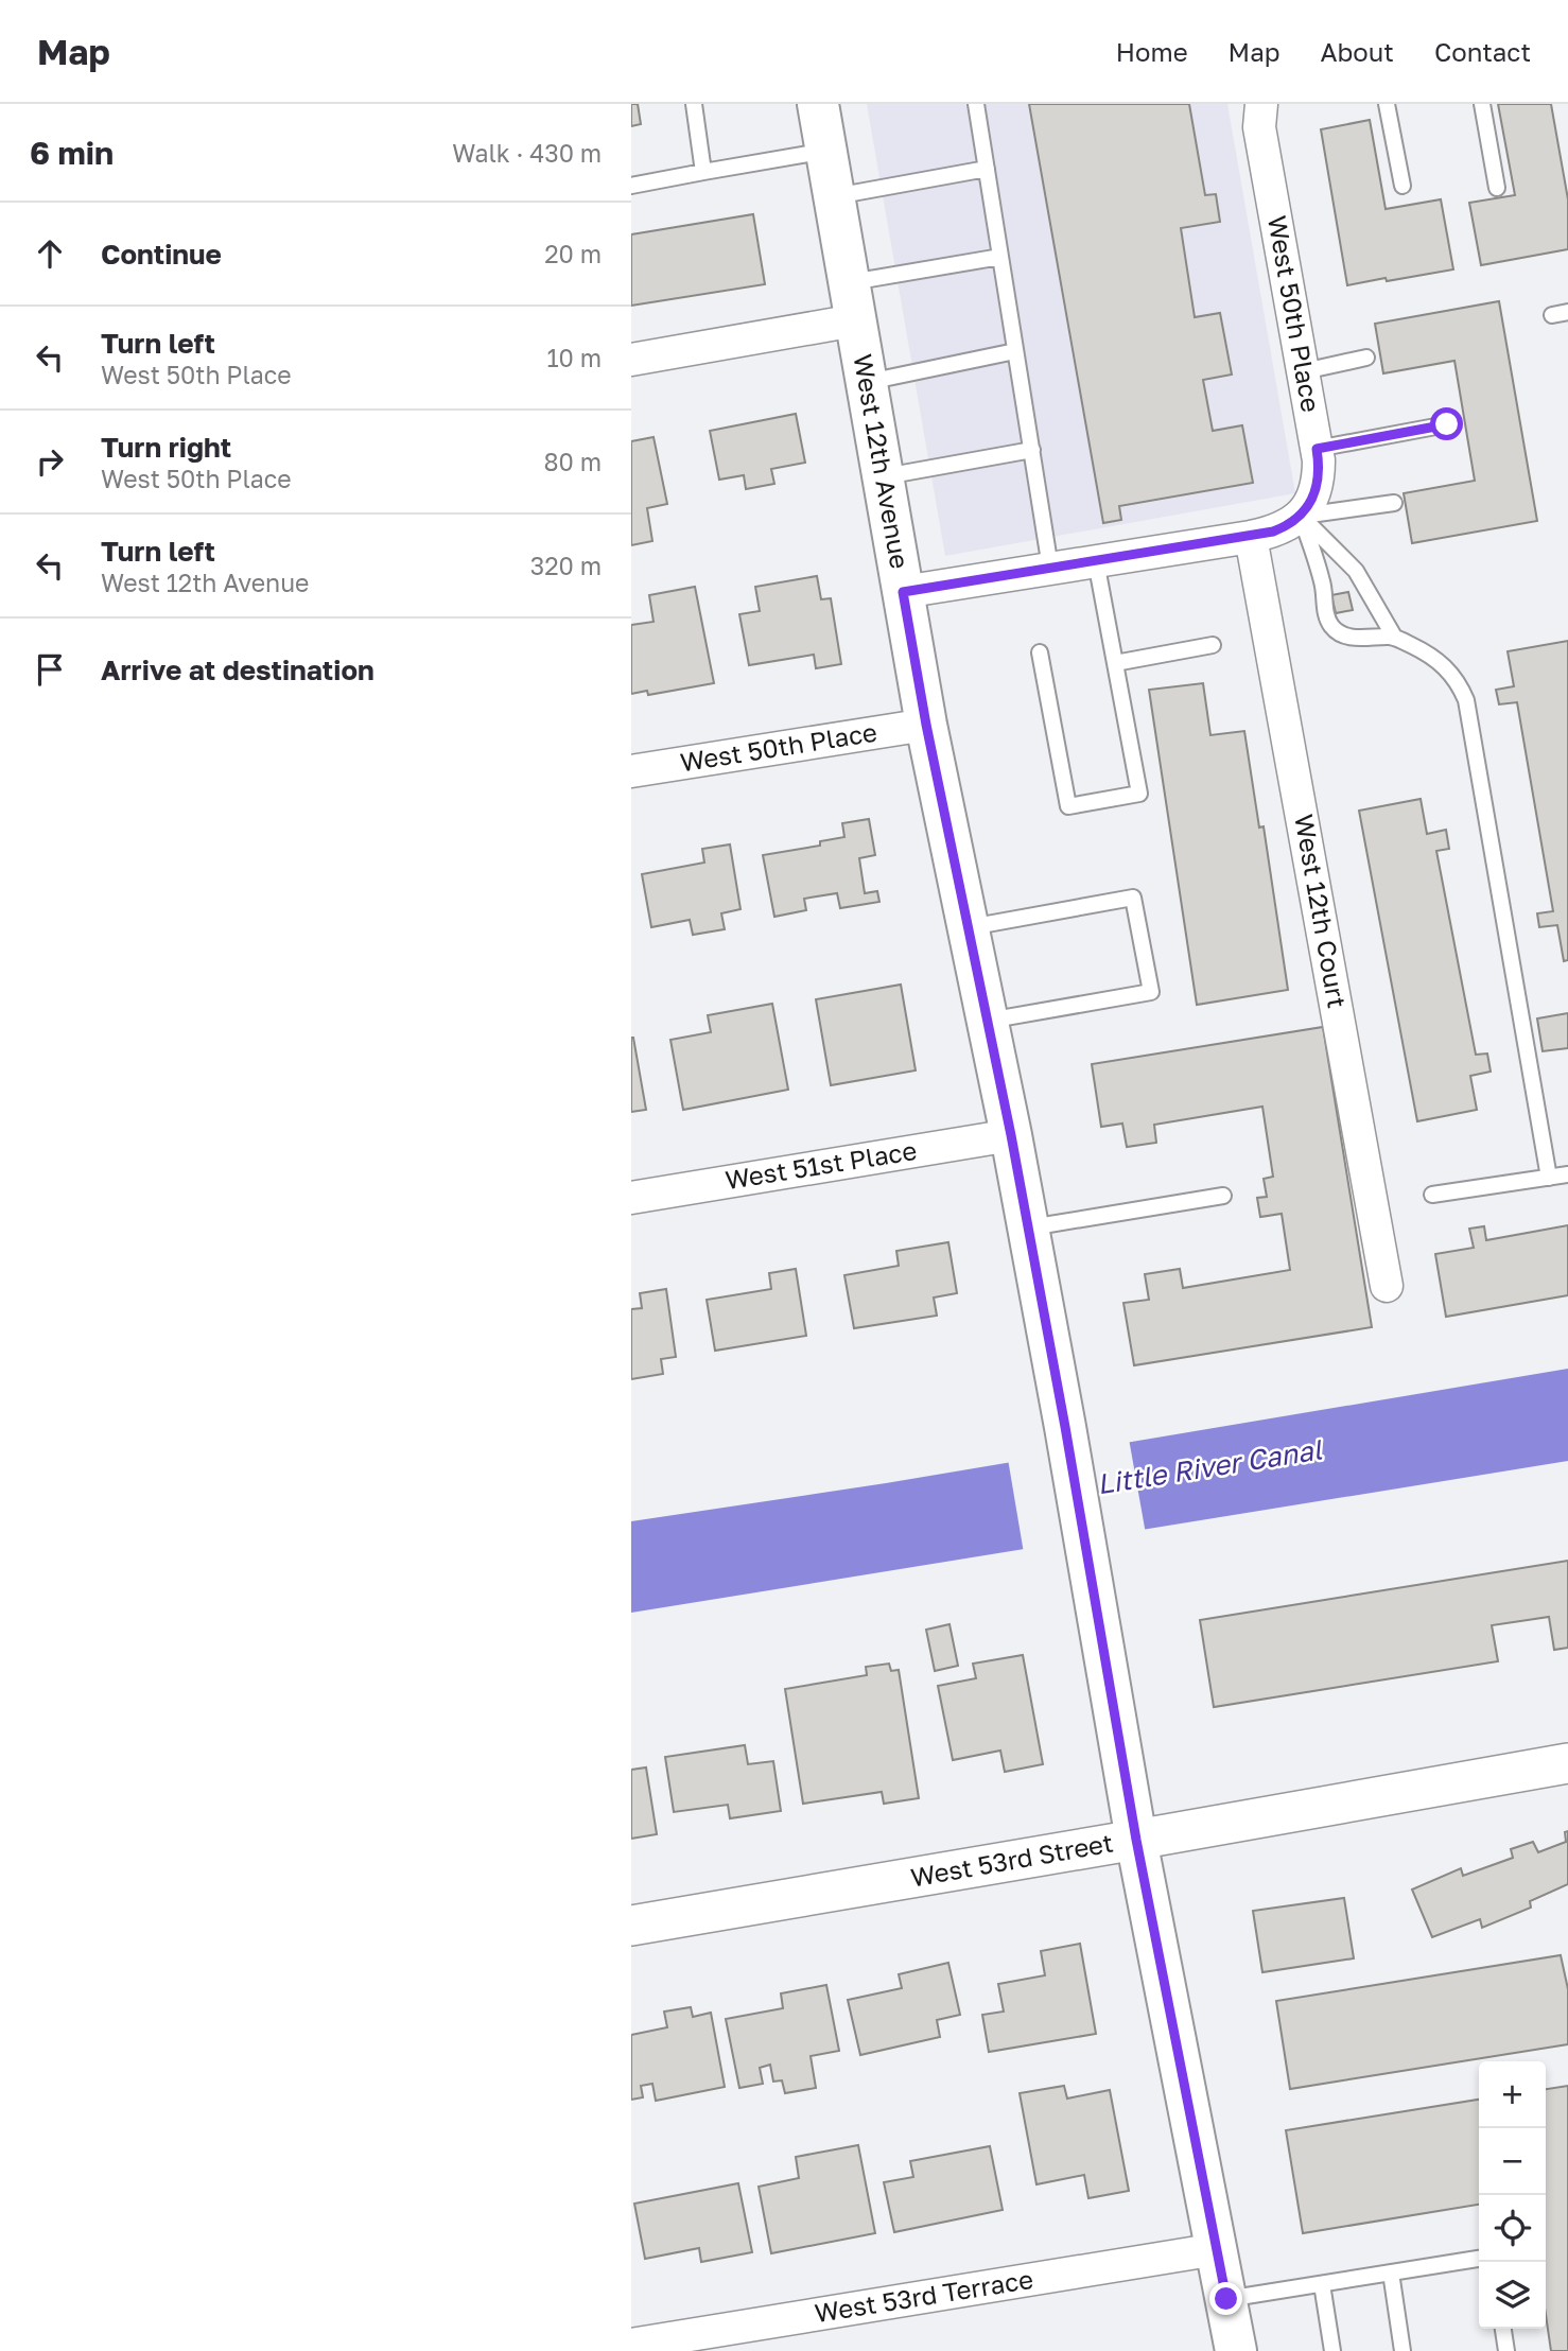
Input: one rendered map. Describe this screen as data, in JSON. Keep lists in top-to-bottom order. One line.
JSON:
{"streets":{"main road":["West 12th Avenue"],"street":["West 50th Place","West 12th Court","West 51st Place","West 53rd Street","West 53rd Terrace"]},"crossings":[["West 50th Place","West 12th Avenue"],["West 12th Avenue","West 51st Place"],["West 12th Avenue","West 53rd Street"],["West 12th Avenue","West 53rd Terrace"]],"water":["Little River Canal"],"page":{"header":"Map","nav":["Home","Map","About","Contact"],"heading":["6 min","Walk · 430 m"],"list":[["Continue","20 m"],["Turn left","West 50th Place","10 m"],["Turn right","West 50th Place","80 m"],["Turn left","West 12th Avenue","320 m"],"Arrive at destination"],"map_buttons":["+","−"]}}
